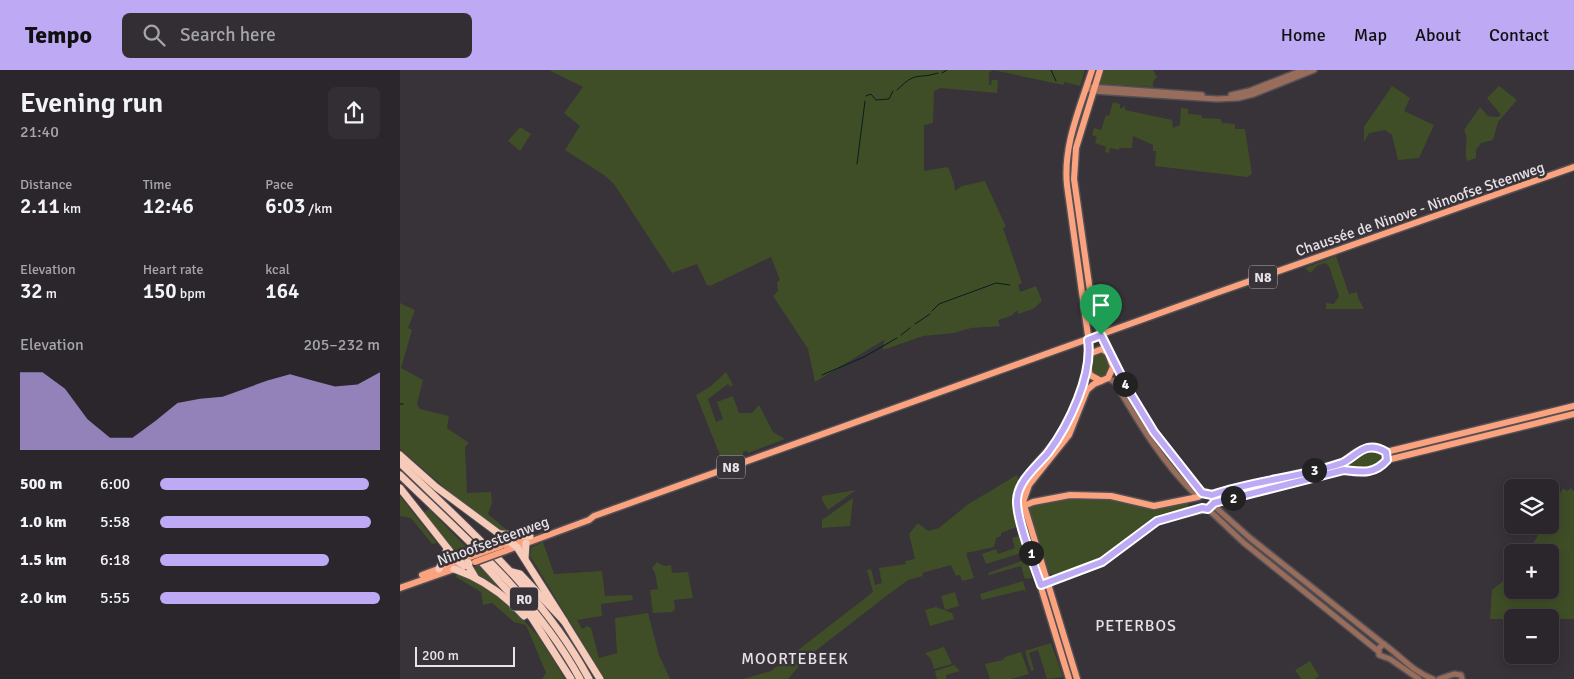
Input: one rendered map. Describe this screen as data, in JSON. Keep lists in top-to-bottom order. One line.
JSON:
{"streets":{"highway":["R0"],"main road":["Chaussée de Ninove - Ninoofse Steenweg","N8","Ninoofsesteenweg"]},"crossings":[["Chaussée de Ninove - Ninoofse Steenweg","Ninoofsesteenweg"]],"districts":["PETERBOS","MOORTEBEEK"],"scale_bar":"200 m","page":{"header":"Tempo","search":"Search here","nav":["Home","Map","About","Contact"],"heading":["Evening run","21:40"],"stats":[["Distance","2.11 km"],["Time","12:46"],["Pace","6:03 /km"],["Elevation","32 m"],["Heart rate","150 bpm"],["kcal","164"]],"chart":["Elevation","205–232 m"],"pins":["4","3","2","1"],"list":[{"name":"500 m","note":"6:00"},{"name":"1.0 km","note":"5:58"},{"name":"1.5 km","note":"6:18"},{"name":"2.0 km","note":"5:55"}],"map_buttons":["+","−"],"scale":"200 m"}}
